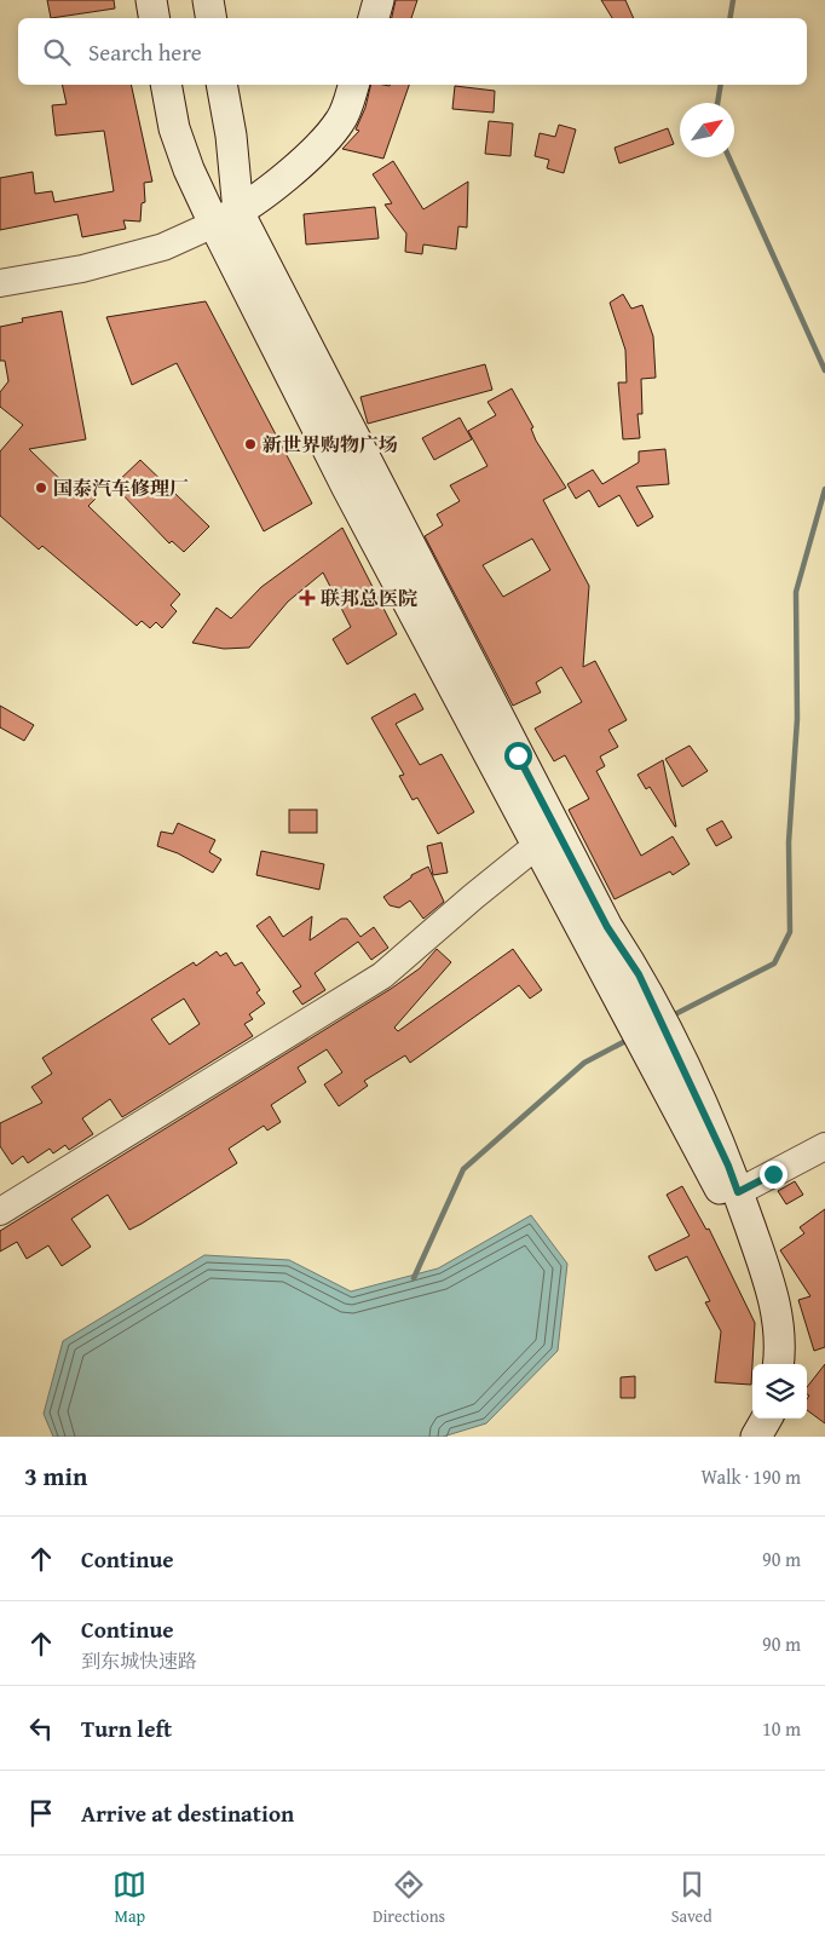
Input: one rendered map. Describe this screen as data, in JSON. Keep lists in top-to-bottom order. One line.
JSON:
{"places":{"other":["新世界购物广场","国泰汽车修理厂"],"health":["联邦总医院"]},"north":"top right","page":{"search":"Search here","heading":["3 min","Walk · 190 m"],"list":[["Continue","90 m"],["Continue","到东城快速路","90 m"],["Turn left","10 m"],"Arrive at destination"],"nav":["Map","Directions","Saved"]}}
